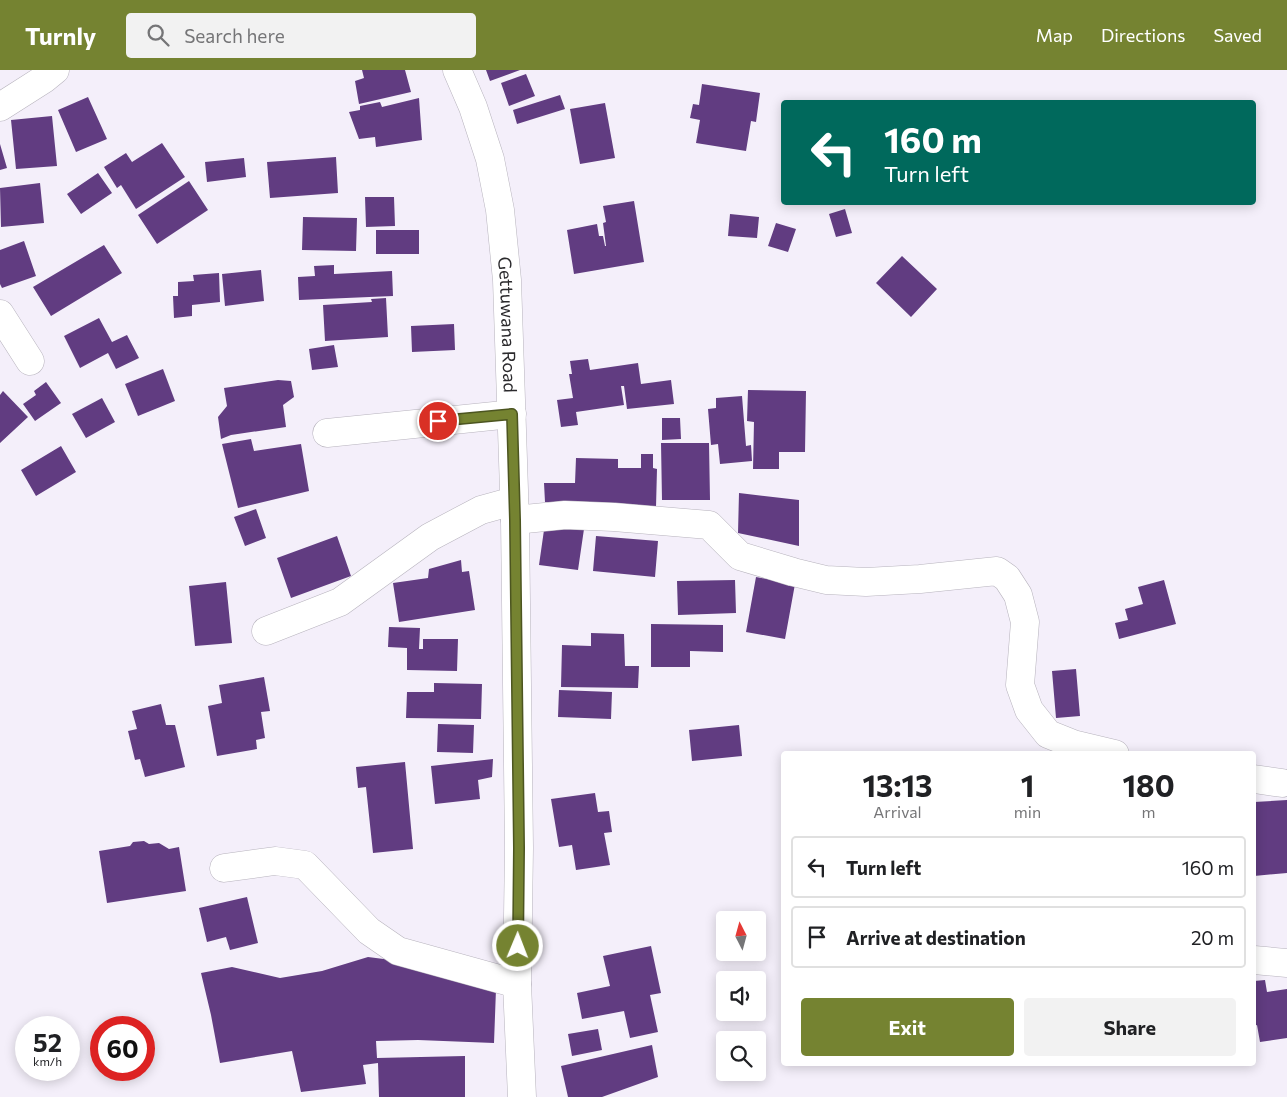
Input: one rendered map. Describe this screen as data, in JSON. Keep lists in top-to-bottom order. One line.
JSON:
{"streets":{"street":["Gettuwana Road"]},"north":"top","page":{"header":"Turnly","search":"Search here","nav":["Map","Directions","Saved"],"turn":["160 m","Turn left"],"eta":["13:13","Arrival","1","min","180","m"],"list":[{"name":"Turn left","value":"160 m"},{"name":"Arrive at destination","value":"20 m"}],"buttons":["Exit","Share"],"speed":"52 km/h","limit":"60"}}
